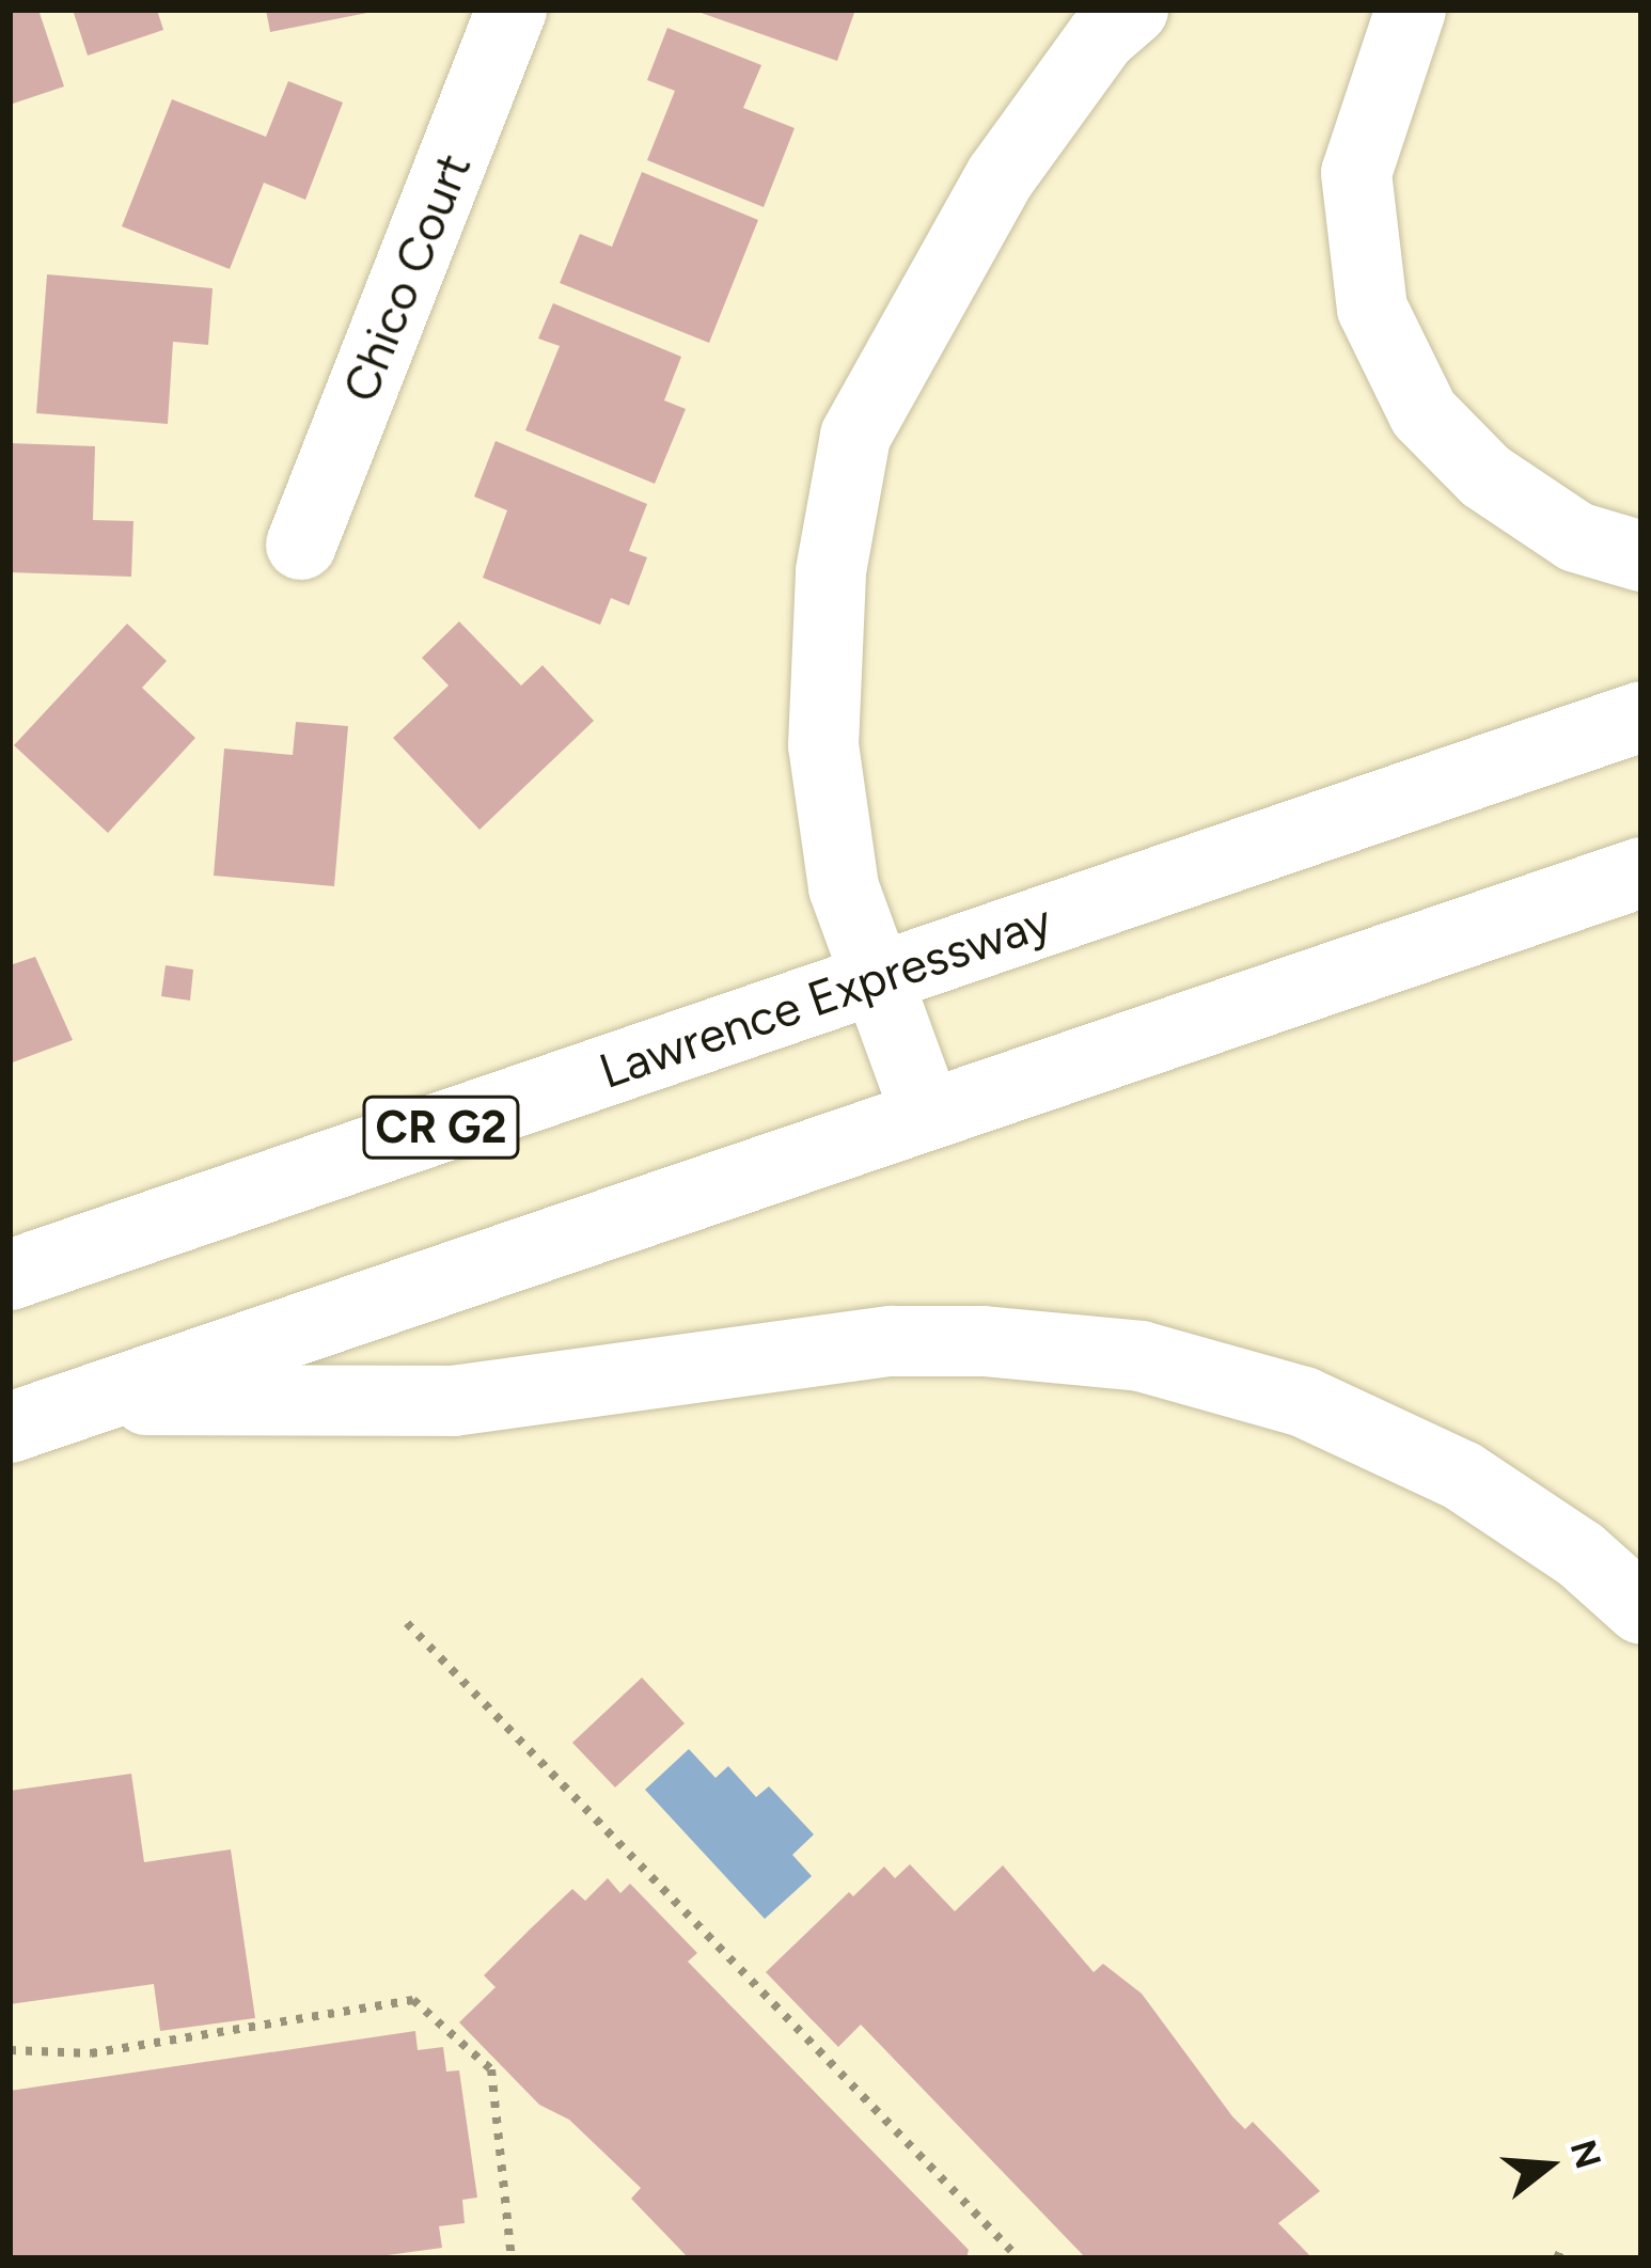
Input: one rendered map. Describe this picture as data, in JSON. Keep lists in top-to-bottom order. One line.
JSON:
{"streets":{"main road":["Chico Court","Lawrence Expressway","CR G2"]},"north":"right"}
